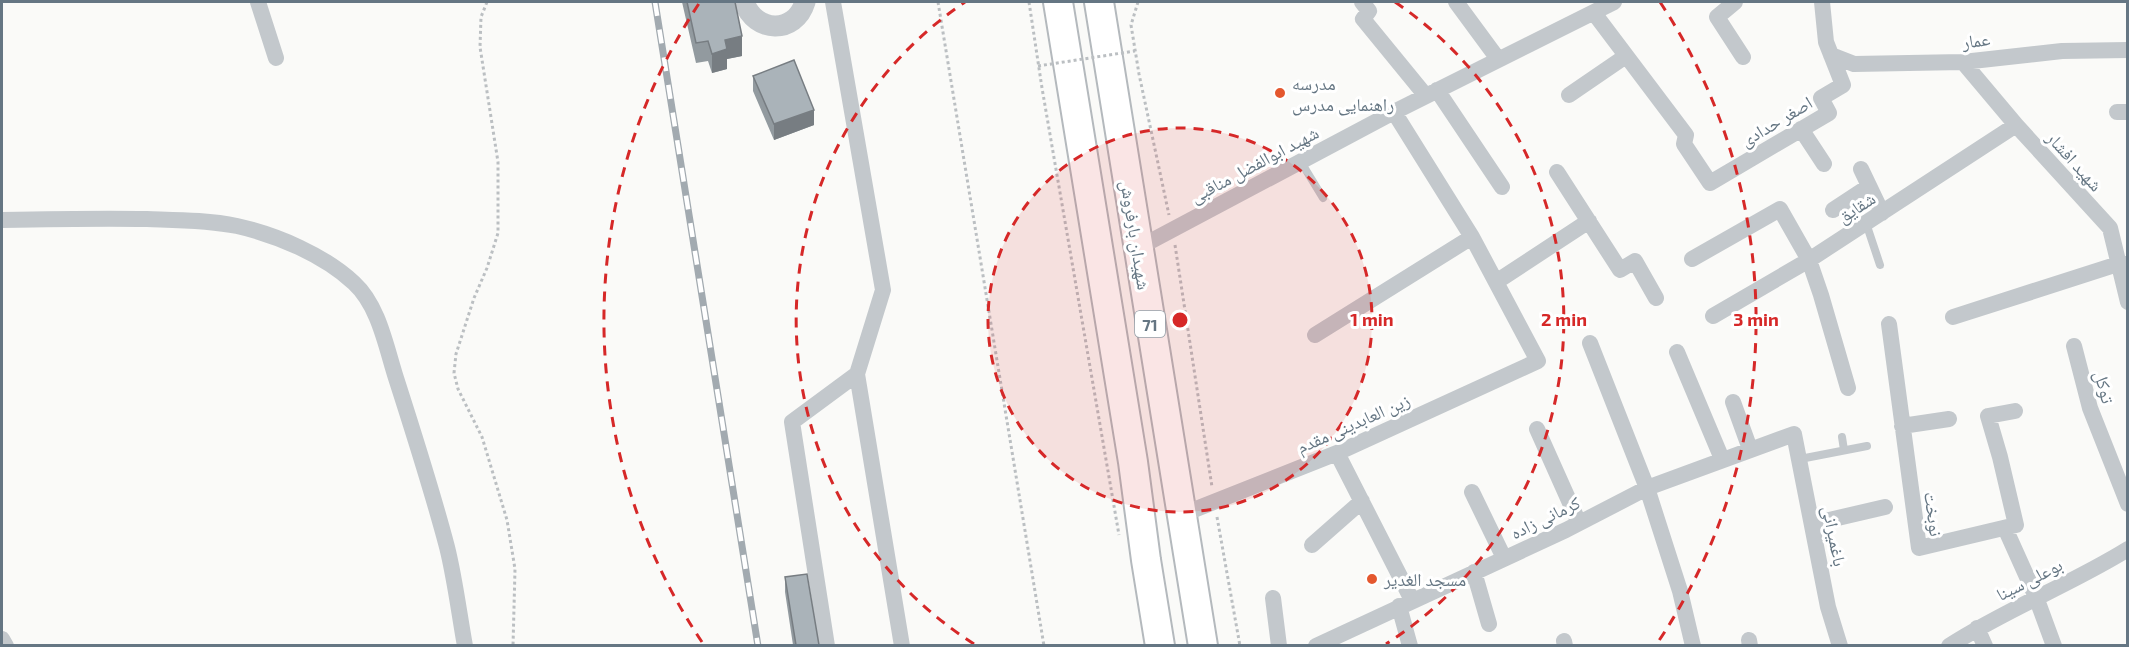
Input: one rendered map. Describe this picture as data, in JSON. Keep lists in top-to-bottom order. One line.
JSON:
{"streets":{"highway":["شهیدان بارفروش","71"],"street":["عمار","اصغر حدادی","شهید افشار","شهید ابوالفضل مناقبی","شقایق","توکل","زین العابدینی مقدم","نوبخت","کرمانی زاده","باغمیرانی","بوعلی سینا"]},"crossings":[["عمار","اصغر حدادی"],["عمار","شهید افشار"],["شهید افشار","شقایق"],["شهید ابوالفضل مناقبی","شهیدان بارفروش"],["شهیدان بارفروش","زین العابدینی مقدم"],["کرمانی زاده","باغمیرانی"]],"places":["مدرسه راهنمایی مدرس","مسجد الغدیر"],"rings":["1 min","2 min","3 min"]}
